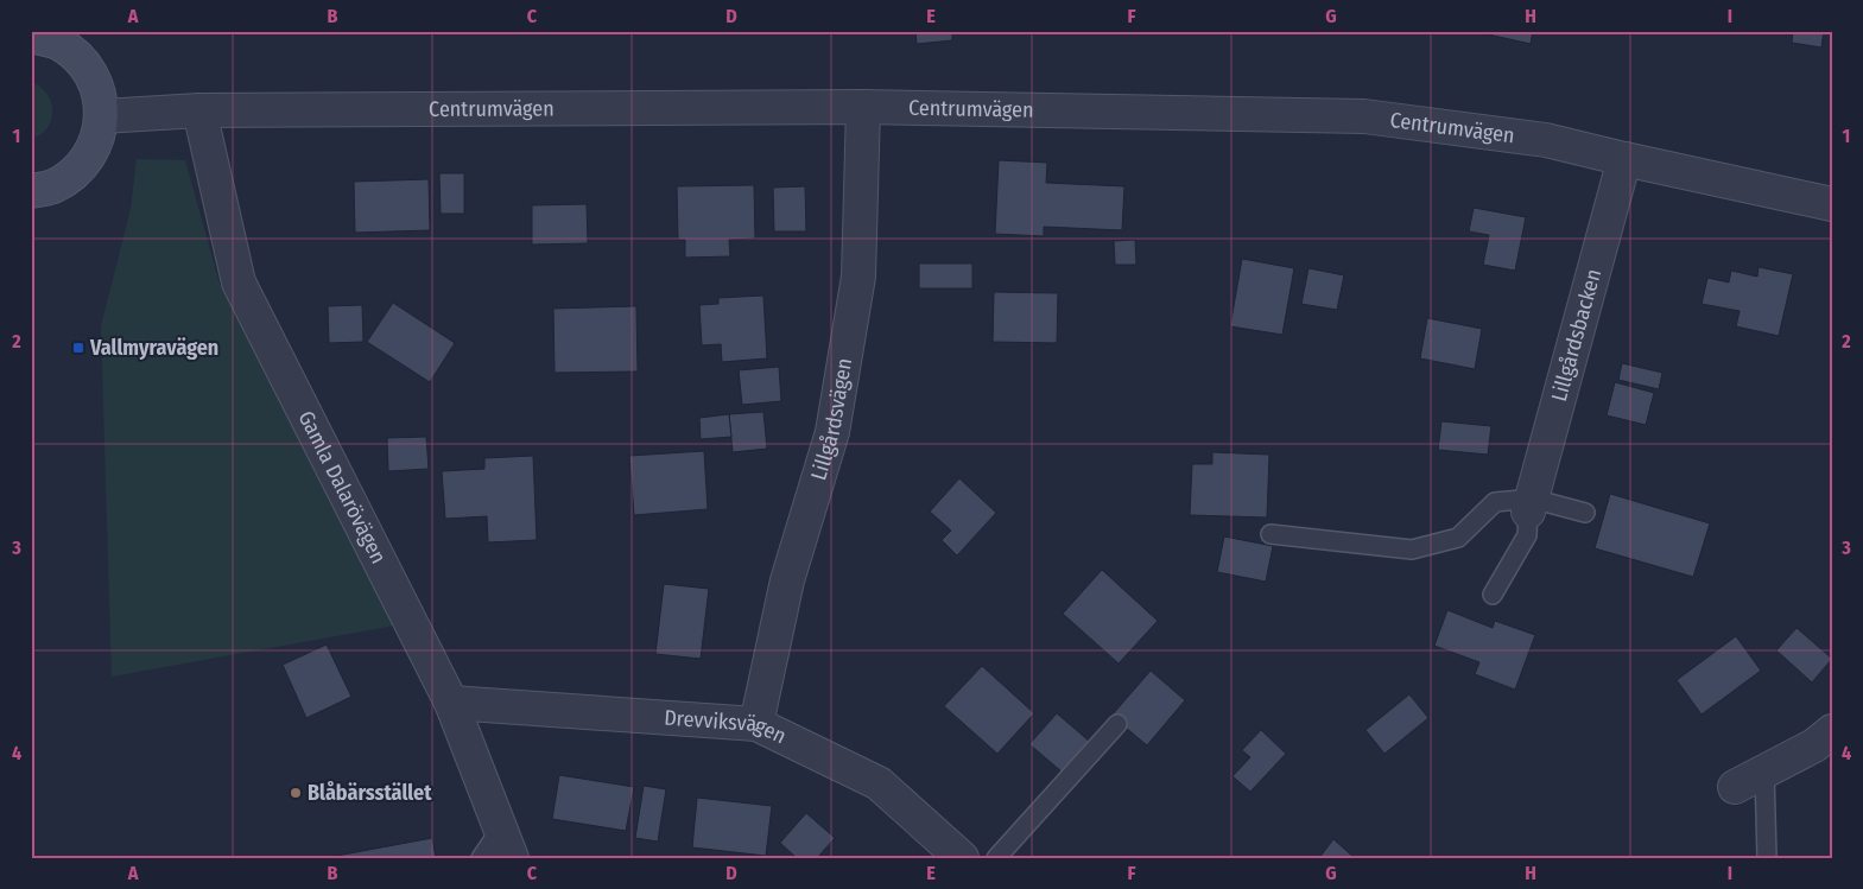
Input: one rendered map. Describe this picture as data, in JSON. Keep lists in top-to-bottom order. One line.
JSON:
{"streets":{"street":["Centrumvägen","Lillgårdsbacken","Lillgårdsvägen","Gamla Dalarövägen","Drevviksvägen"]},"crossings":[["Centrumvägen","Lillgårdsbacken"],["Centrumvägen","Lillgårdsvägen"],["Centrumvägen","Gamla Dalarövägen"],["Lillgårdsvägen","Drevviksvägen"],["Gamla Dalarövägen","Drevviksvägen"]],"places":{"transit":["Vallmyravägen"],"other":["Blåbärsstället"]},"grid":{"columns":["A","B","C","D","E","F","G","H","I"],"rows":["1","2","3","4"]}}
